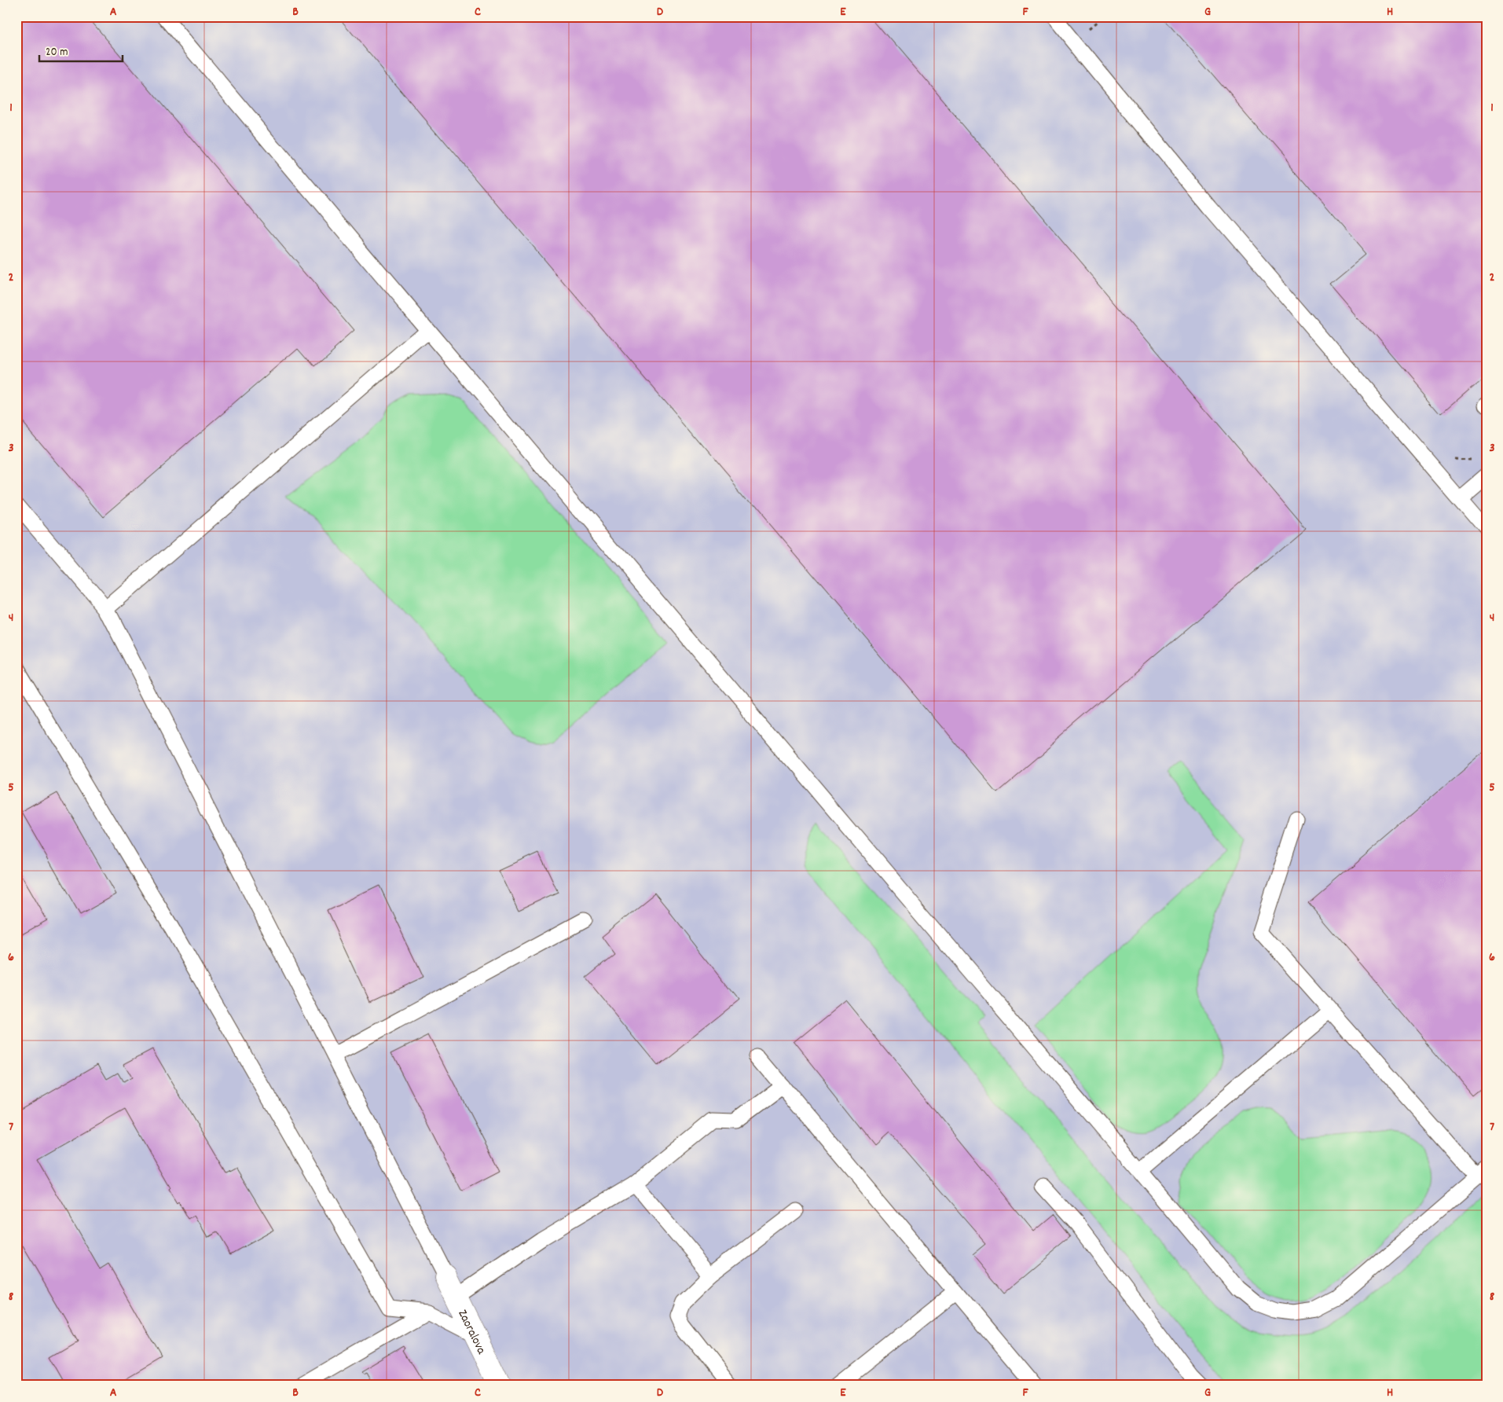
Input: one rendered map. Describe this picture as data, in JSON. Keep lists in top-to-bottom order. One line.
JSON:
{"streets":{"street":["Zaoralova"]},"scale_bar":"20 m","grid":{"columns":["A","B","C","D","E","F","G","H"],"rows":["1","2","3","4","5","6","7","8"]}}
